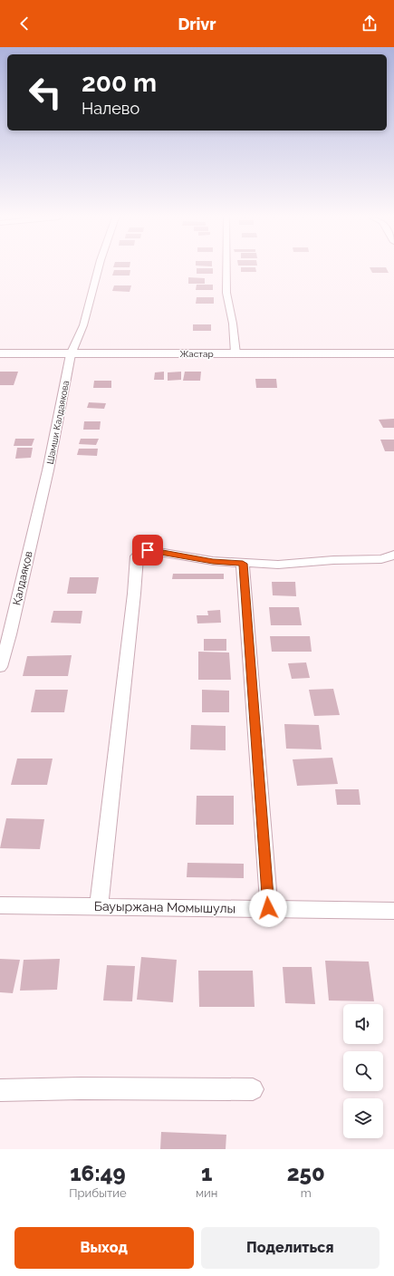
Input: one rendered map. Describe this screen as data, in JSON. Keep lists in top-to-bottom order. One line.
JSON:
{"streets":{"street":["Жастар","Шамши Калдаякова","Қалдаяқов","Бауыржана Момышулы"]},"crossings":[["Жастар","Шамши Калдаякова"],["Шамши Калдаякова","Қалдаяқов"]],"page":{"header":"Drivr","turn":["200 m","Налево"],"eta":["16:49","Прибытие","1","мин","250","m"],"buttons":["Выход","Поделиться"]}}
